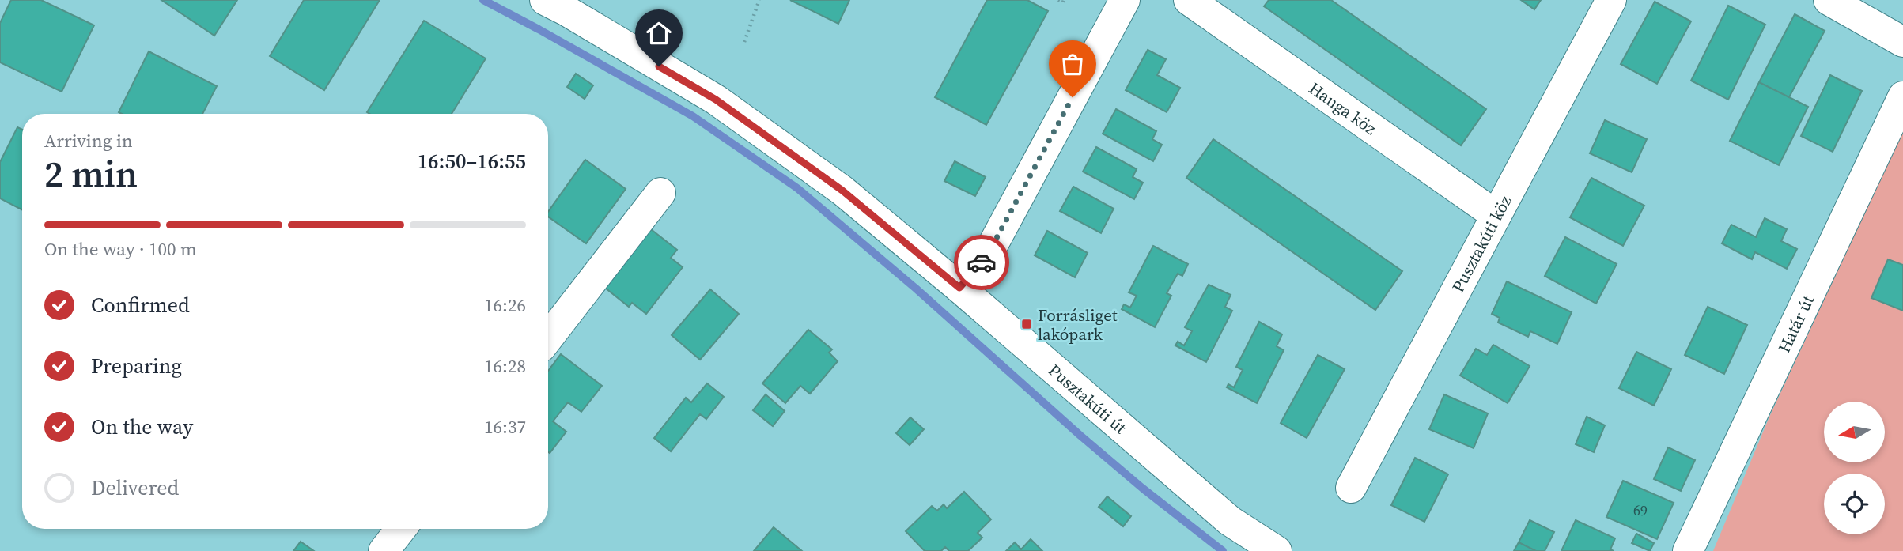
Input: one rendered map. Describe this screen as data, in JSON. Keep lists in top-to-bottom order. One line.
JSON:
{"streets":{"street":["Hanga köz","Pusztakúti köz","Határ út","Pusztakúti út"]},"crossings":[["Hanga köz","Pusztakúti köz"]],"places":{"transit":["Forrásliget lakópark"]},"house_numbers":["69"],"north":"left","page":{"heading":["2 min","Arriving in","16:50–16:55"],"bar":"On the way · 100 m","list":[["Confirmed","16:26"],["Preparing","16:28"],["On the way","16:37"],"Delivered"]}}
